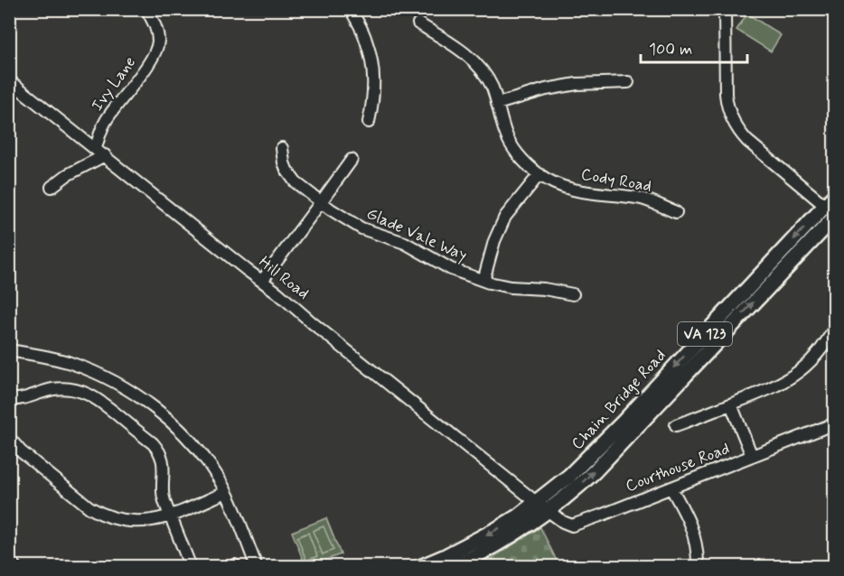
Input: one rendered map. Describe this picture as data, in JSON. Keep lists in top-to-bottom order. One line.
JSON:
{"streets":{"main road":["VA 123","Chain Bridge Road"],"street":["Ivy Lane","Cody Road","Glade Vale Way","Hill Road","Courthouse Road"]},"crossings":[["Ivy Lane","Hill Road"],["Hill Road","Chain Bridge Road"],["Hill Road","Courthouse Road"],["Chain Bridge Road","Courthouse Road"]],"scale_bar":"100 m"}
